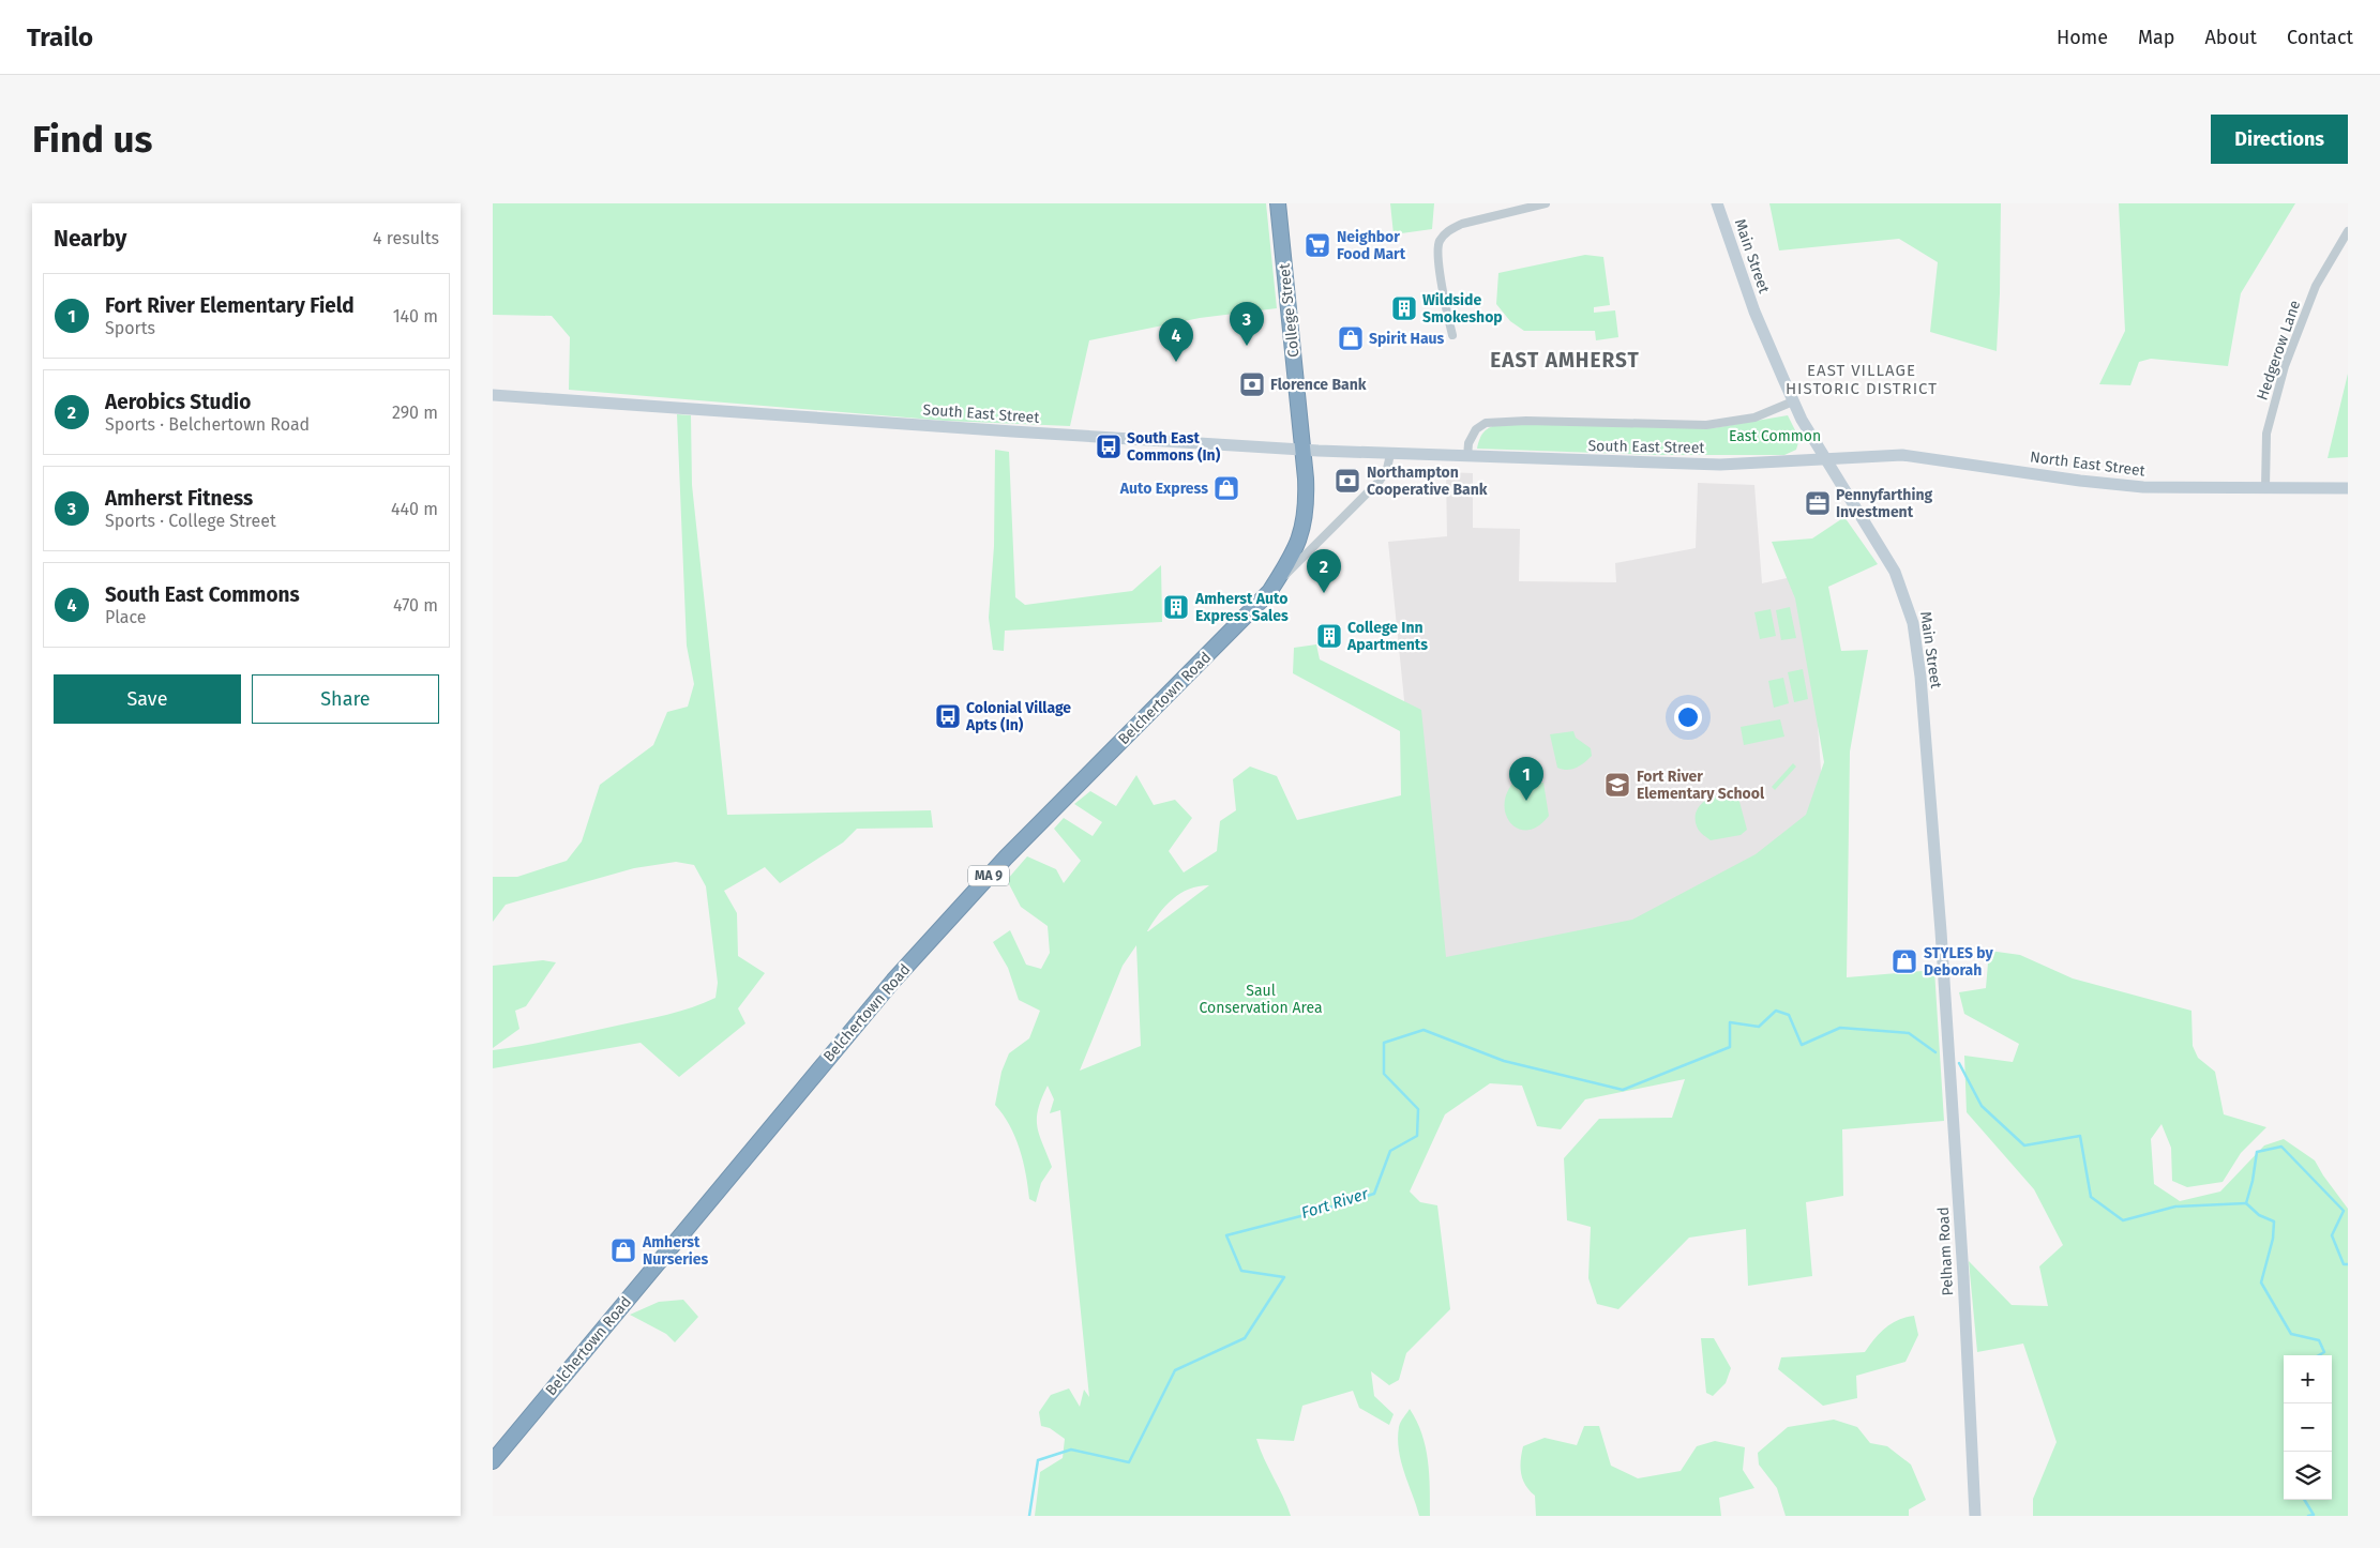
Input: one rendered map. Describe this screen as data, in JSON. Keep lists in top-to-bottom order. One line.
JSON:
{"streets":{"highway":["College Street","Belchertown Road","MA 9"],"main road":["Main Street","South East Street","North East Street","Pelham Road"],"street":["Hedgerow Lane"]},"crossings":[["Main Street","South East Street"],["Main Street","North East Street"],["Main Street","Pelham Road"],["College Street","South East Street"],["College Street","Belchertown Road"],["Hedgerow Lane","North East Street"],["South East Street","North East Street"],["South East Street","Belchertown Road"]],"districts":["EAST AMHERST","EAST VILLAGE HISTORIC DISTRICT"],"water":["Fort River"],"parks":["East Common","Saul Conservation Area"],"places":{"supermarket":["Neighbor Food Mart"],"building":["Wildside Smokeshop","Amherst Auto Express Sales","College Inn Apartments"],"shop":["Spirit Haus","Auto Express","STYLES by Deborah","Amherst Nurseries"],"bank":["Florence Bank","Northampton Cooperative Bank"],"bus stop":["South East Commons (In)","Colonial Village Apts (In)"],"office":["Pennyfarthing Investment"],"school or university":["Fort River Elementary School"]},"page":{"header":"Trailo","nav":["Home","Map","About","Contact"],"buttons":["Directions",["Save","Share"]],"title":"Find us","heading":["Nearby","4 results"],"list":[{"mark":"1","name":"Fort River Elementary Field","note":"Sports","value":"140 m"},{"mark":"2","name":"Aerobics Studio","note":"Sports · Belchertown Road","value":"290 m"},{"mark":"3","name":"Amherst Fitness","note":"Sports · College Street","value":"440 m"},{"mark":"4","name":"South East Commons","note":"Place","value":"470 m"}],"pins":["3","4","2","1"],"map_buttons":["+","−"]}}
